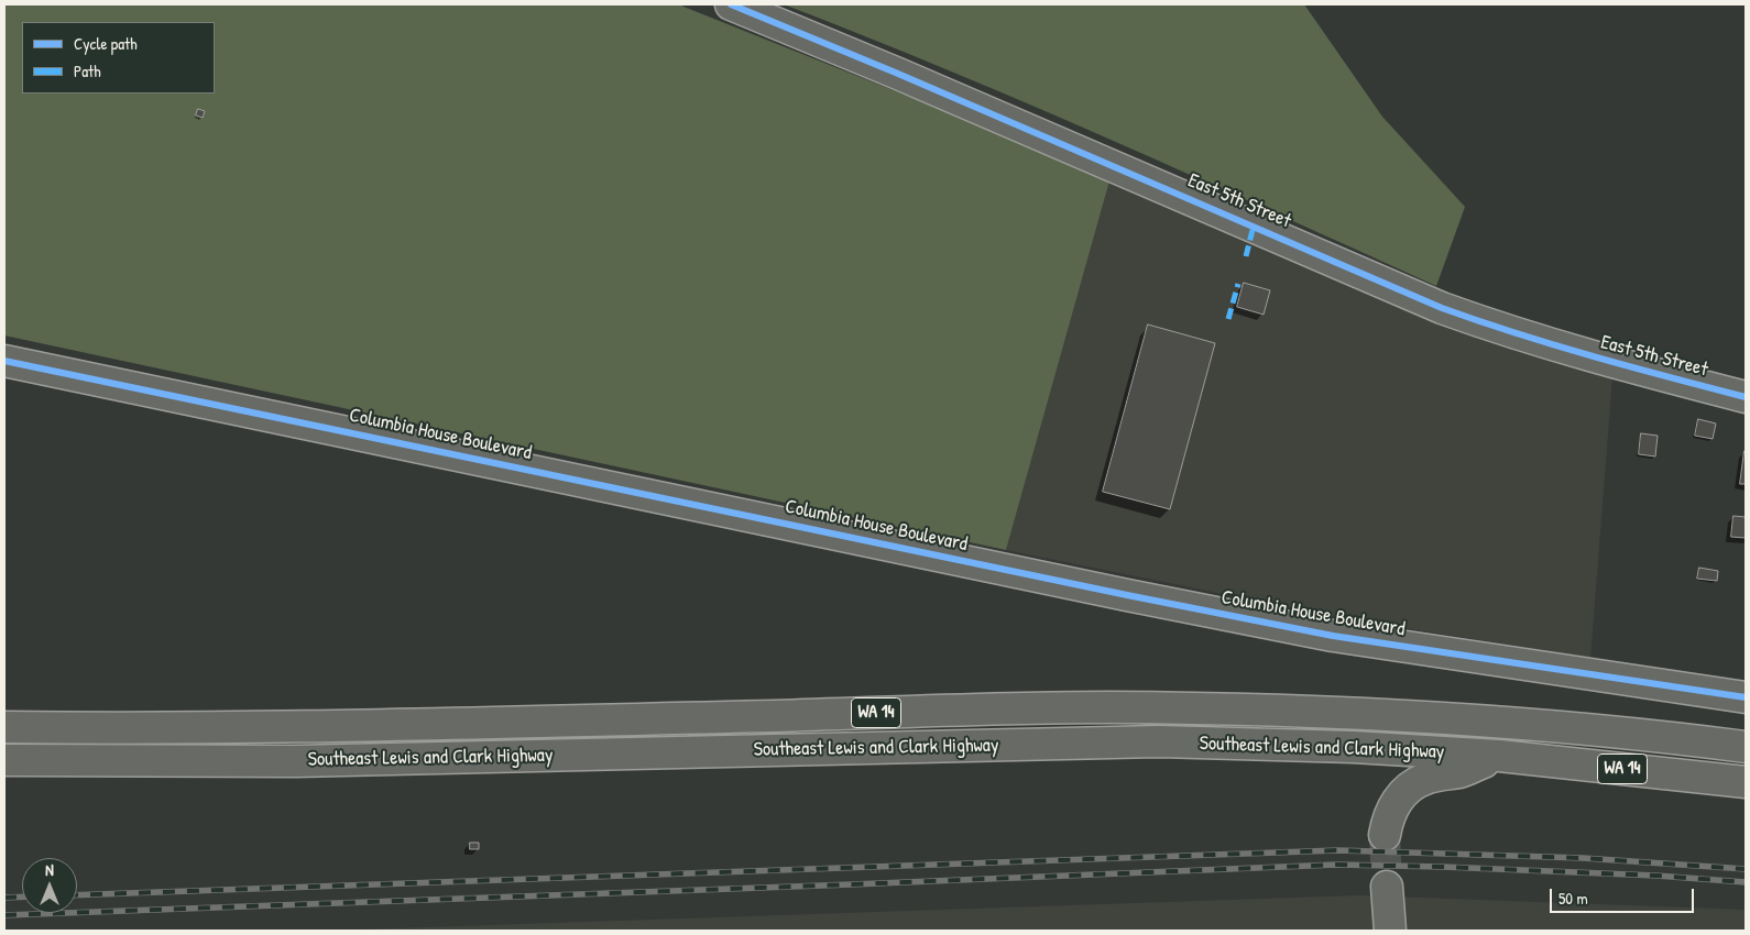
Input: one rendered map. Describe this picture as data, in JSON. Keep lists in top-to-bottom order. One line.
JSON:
{"streets":{"main road":["East 5th Street","Columbia House Boulevard","WA 14","Southeast Lewis and Clark Highway"]},"legend":["Cycle path","Path"],"scale_bar":"50 m","north":"top"}
